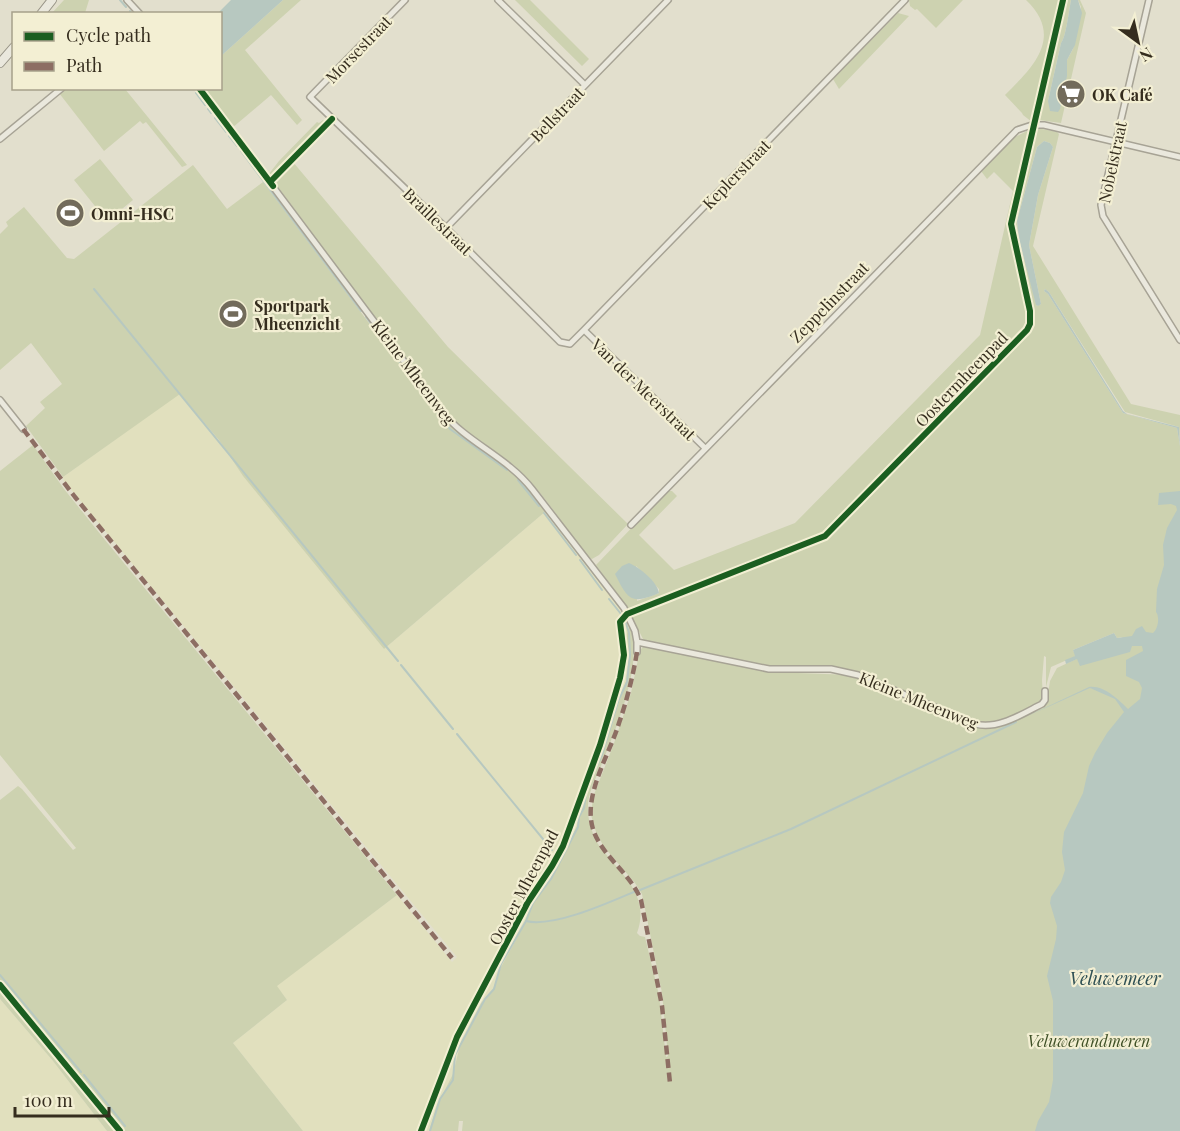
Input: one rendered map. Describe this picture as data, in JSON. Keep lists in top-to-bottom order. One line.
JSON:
{"streets":{"street":["Morsestraat","Bellstraat","Nobelstraat","Keplerstraat","Braillestraat","Zeppelinstraat","Kleine Mheenweg","Van der Meerstraat"],"cycle path":["Oostermheenpad"]},"crossings":[["Morsestraat","Braillestraat"],["Bellstraat","Braillestraat"],["Nobelstraat","Zeppelinstraat"],["Keplerstraat","Braillestraat"],["Keplerstraat","Van der Meerstraat"],["Zeppelinstraat","Van der Meerstraat"]],"water":["Veluwemeer"],"parks":["Veluwerandmeren"],"places":{"supermarket":["OK Café"],"sports":["Omni-HSC","Sportpark Mheenzicht"]},"legend":["Cycle path","Path"],"scale_bar":"100 m","north":"bottom right"}
